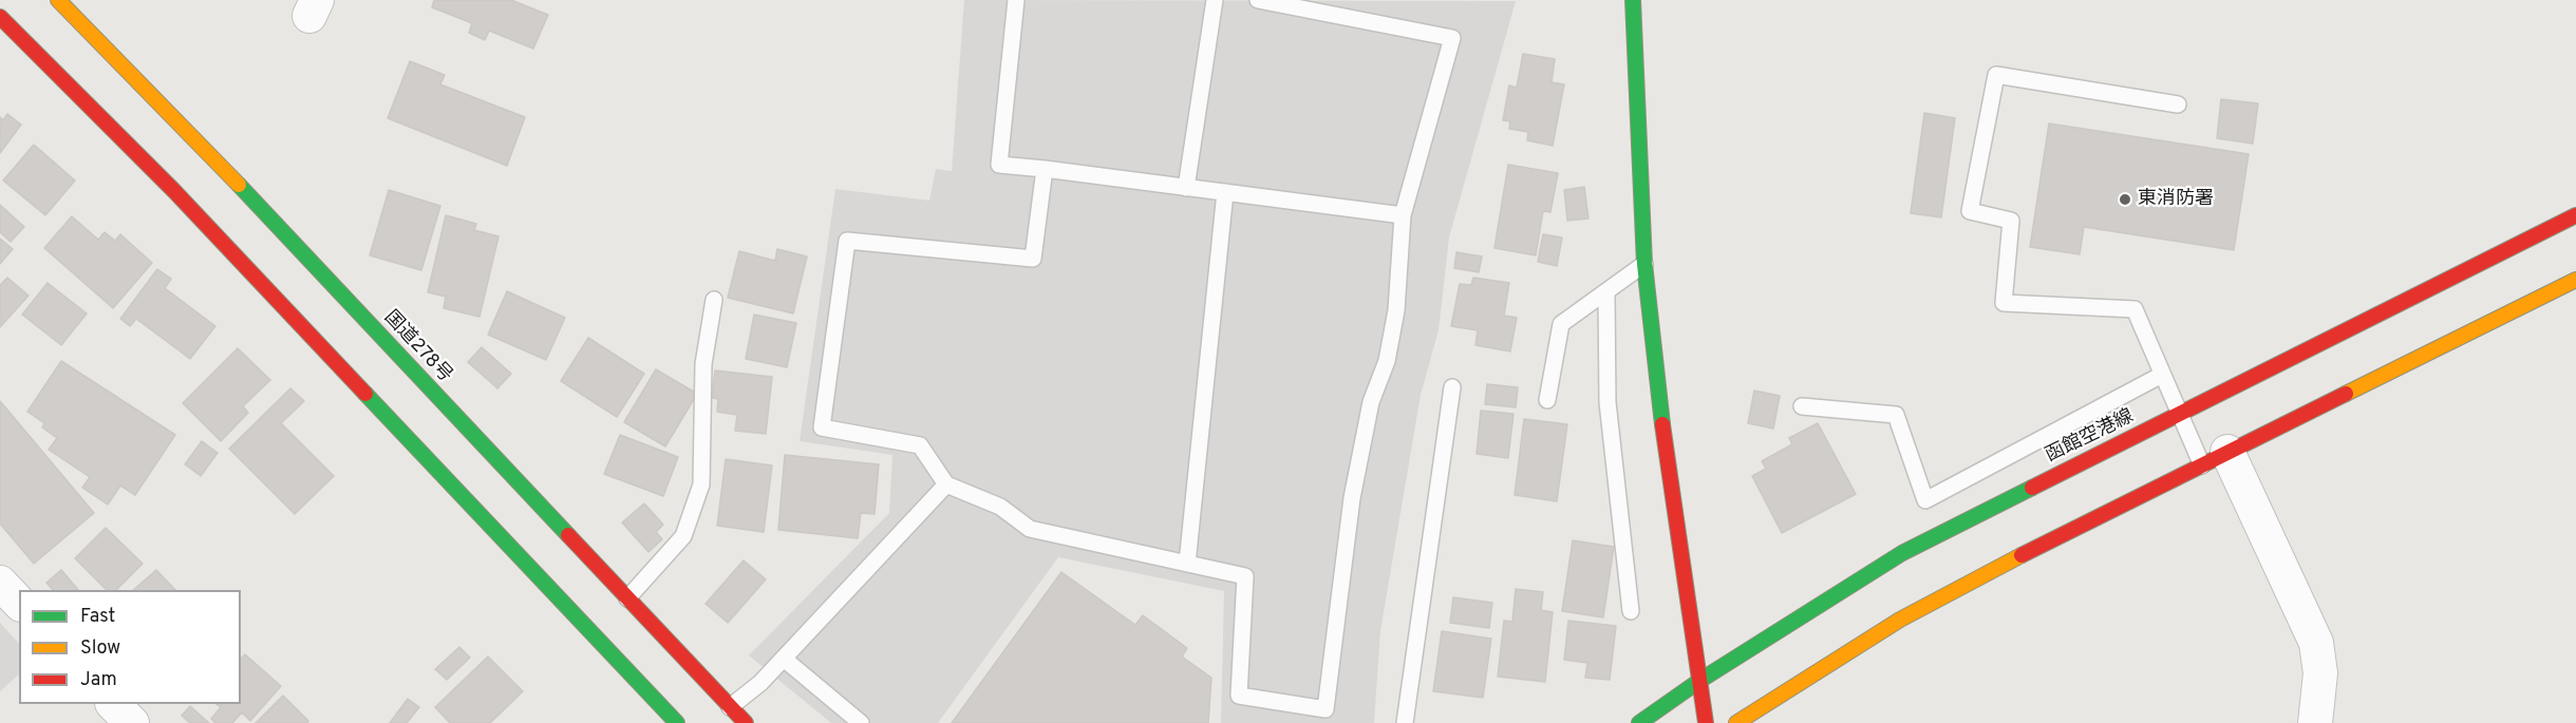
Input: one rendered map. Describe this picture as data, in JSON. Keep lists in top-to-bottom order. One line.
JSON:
{"streets":{"main road":["国道278号","函館空港線"]},"places":["東消防署"],"legend":["Fast","Slow","Jam"]}
